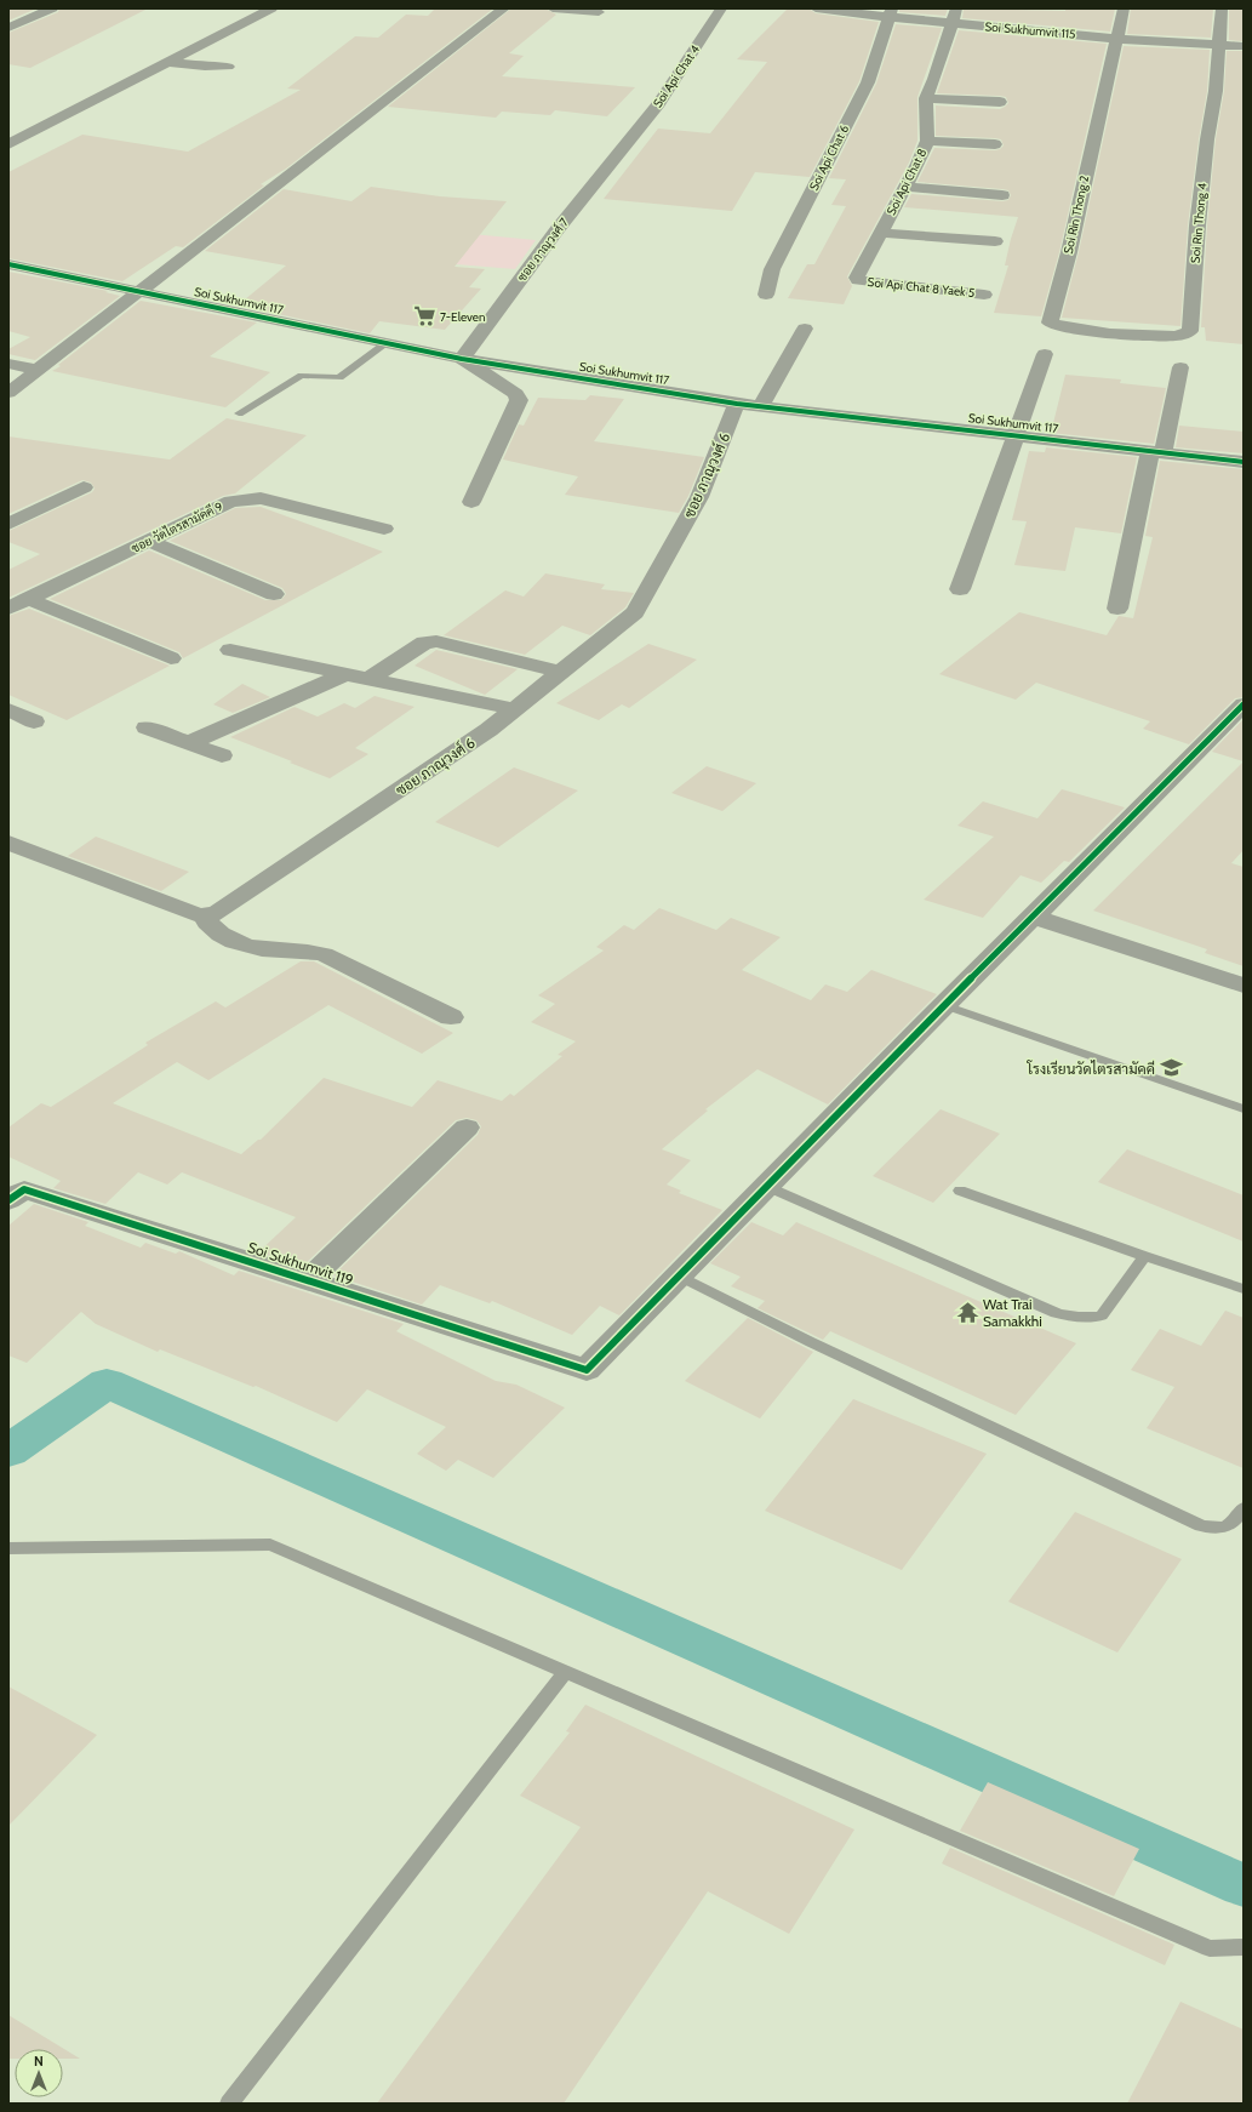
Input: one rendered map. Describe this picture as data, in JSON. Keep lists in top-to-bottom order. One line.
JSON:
{"streets":{"street":["Soi Sukhumvit 115","Soi Api Chat 4","Soi Api Chat 6","Soi Api Chat 8","Soi Rin Thong 2","Soi Rin Thong 4","ซอย ภาณุวงศ์ 7","Soi Api Chat 8 Yaek 5","Soi Sukhumvit 117","ซอย ภาณุวงศ์ 6","ซอย วัดไตรสามัคคี 9","Soi Sukhumvit 119"]},"crossings":[["Soi Sukhumvit 115","Soi Api Chat 6"],["Soi Sukhumvit 115","Soi Api Chat 8"],["Soi Sukhumvit 115","Soi Rin Thong 2"],["Soi Sukhumvit 115","Soi Rin Thong 4"],["Soi Api Chat 4","ซอย ภาณุวงศ์ 7"],["Soi Api Chat 8","Soi Api Chat 8 Yaek 5"],["Soi Rin Thong 2","Soi Rin Thong 4"],["ซอย ภาณุวงศ์ 7","Soi Sukhumvit 117"],["Soi Sukhumvit 117","ซอย ภาณุวงศ์ 6"]],"places":{"supermarket":["7-Eleven"],"school or university":["โรงเรียนวัดไตรสามัคคี"],"temple":["Wat Trai Samakkhi"]},"north":"top"}
